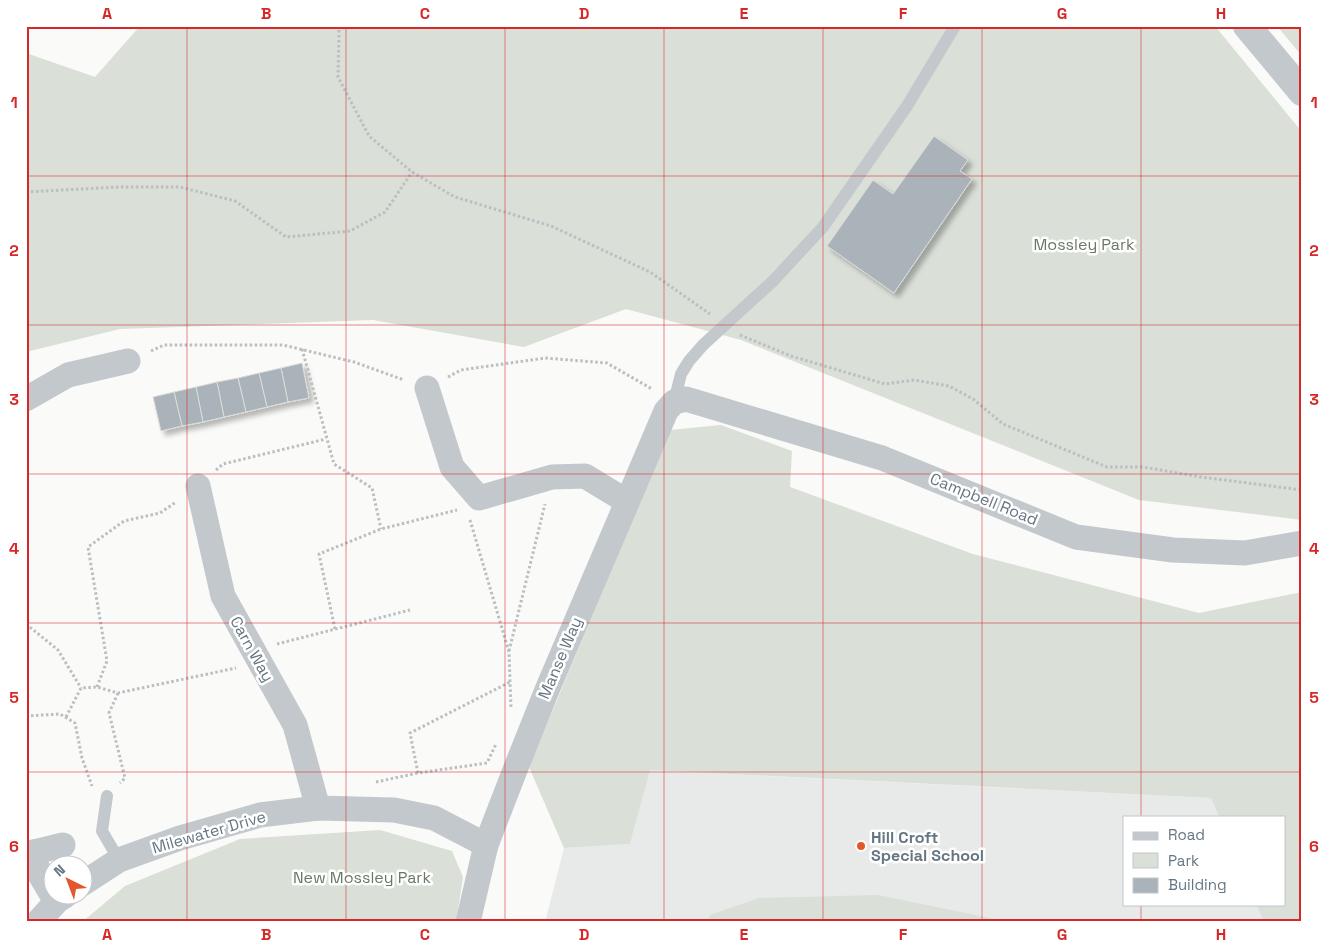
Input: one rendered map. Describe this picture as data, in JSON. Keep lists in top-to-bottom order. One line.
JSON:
{"streets":{"street":["Campbell Road","Carn Way","Manse Way","Milewater Drive"]},"crossings":[["Campbell Road","Manse Way"],["Carn Way","Milewater Drive"],["Manse Way","Milewater Drive"]],"parks":["Mossley Park","New Mossley Park"],"places":["Hill Croft Special School"],"legend":["Road","Park","Building"],"north":"top left","grid":{"columns":["A","B","C","D","E","F","G","H"],"rows":["1","2","3","4","5","6"]}}
